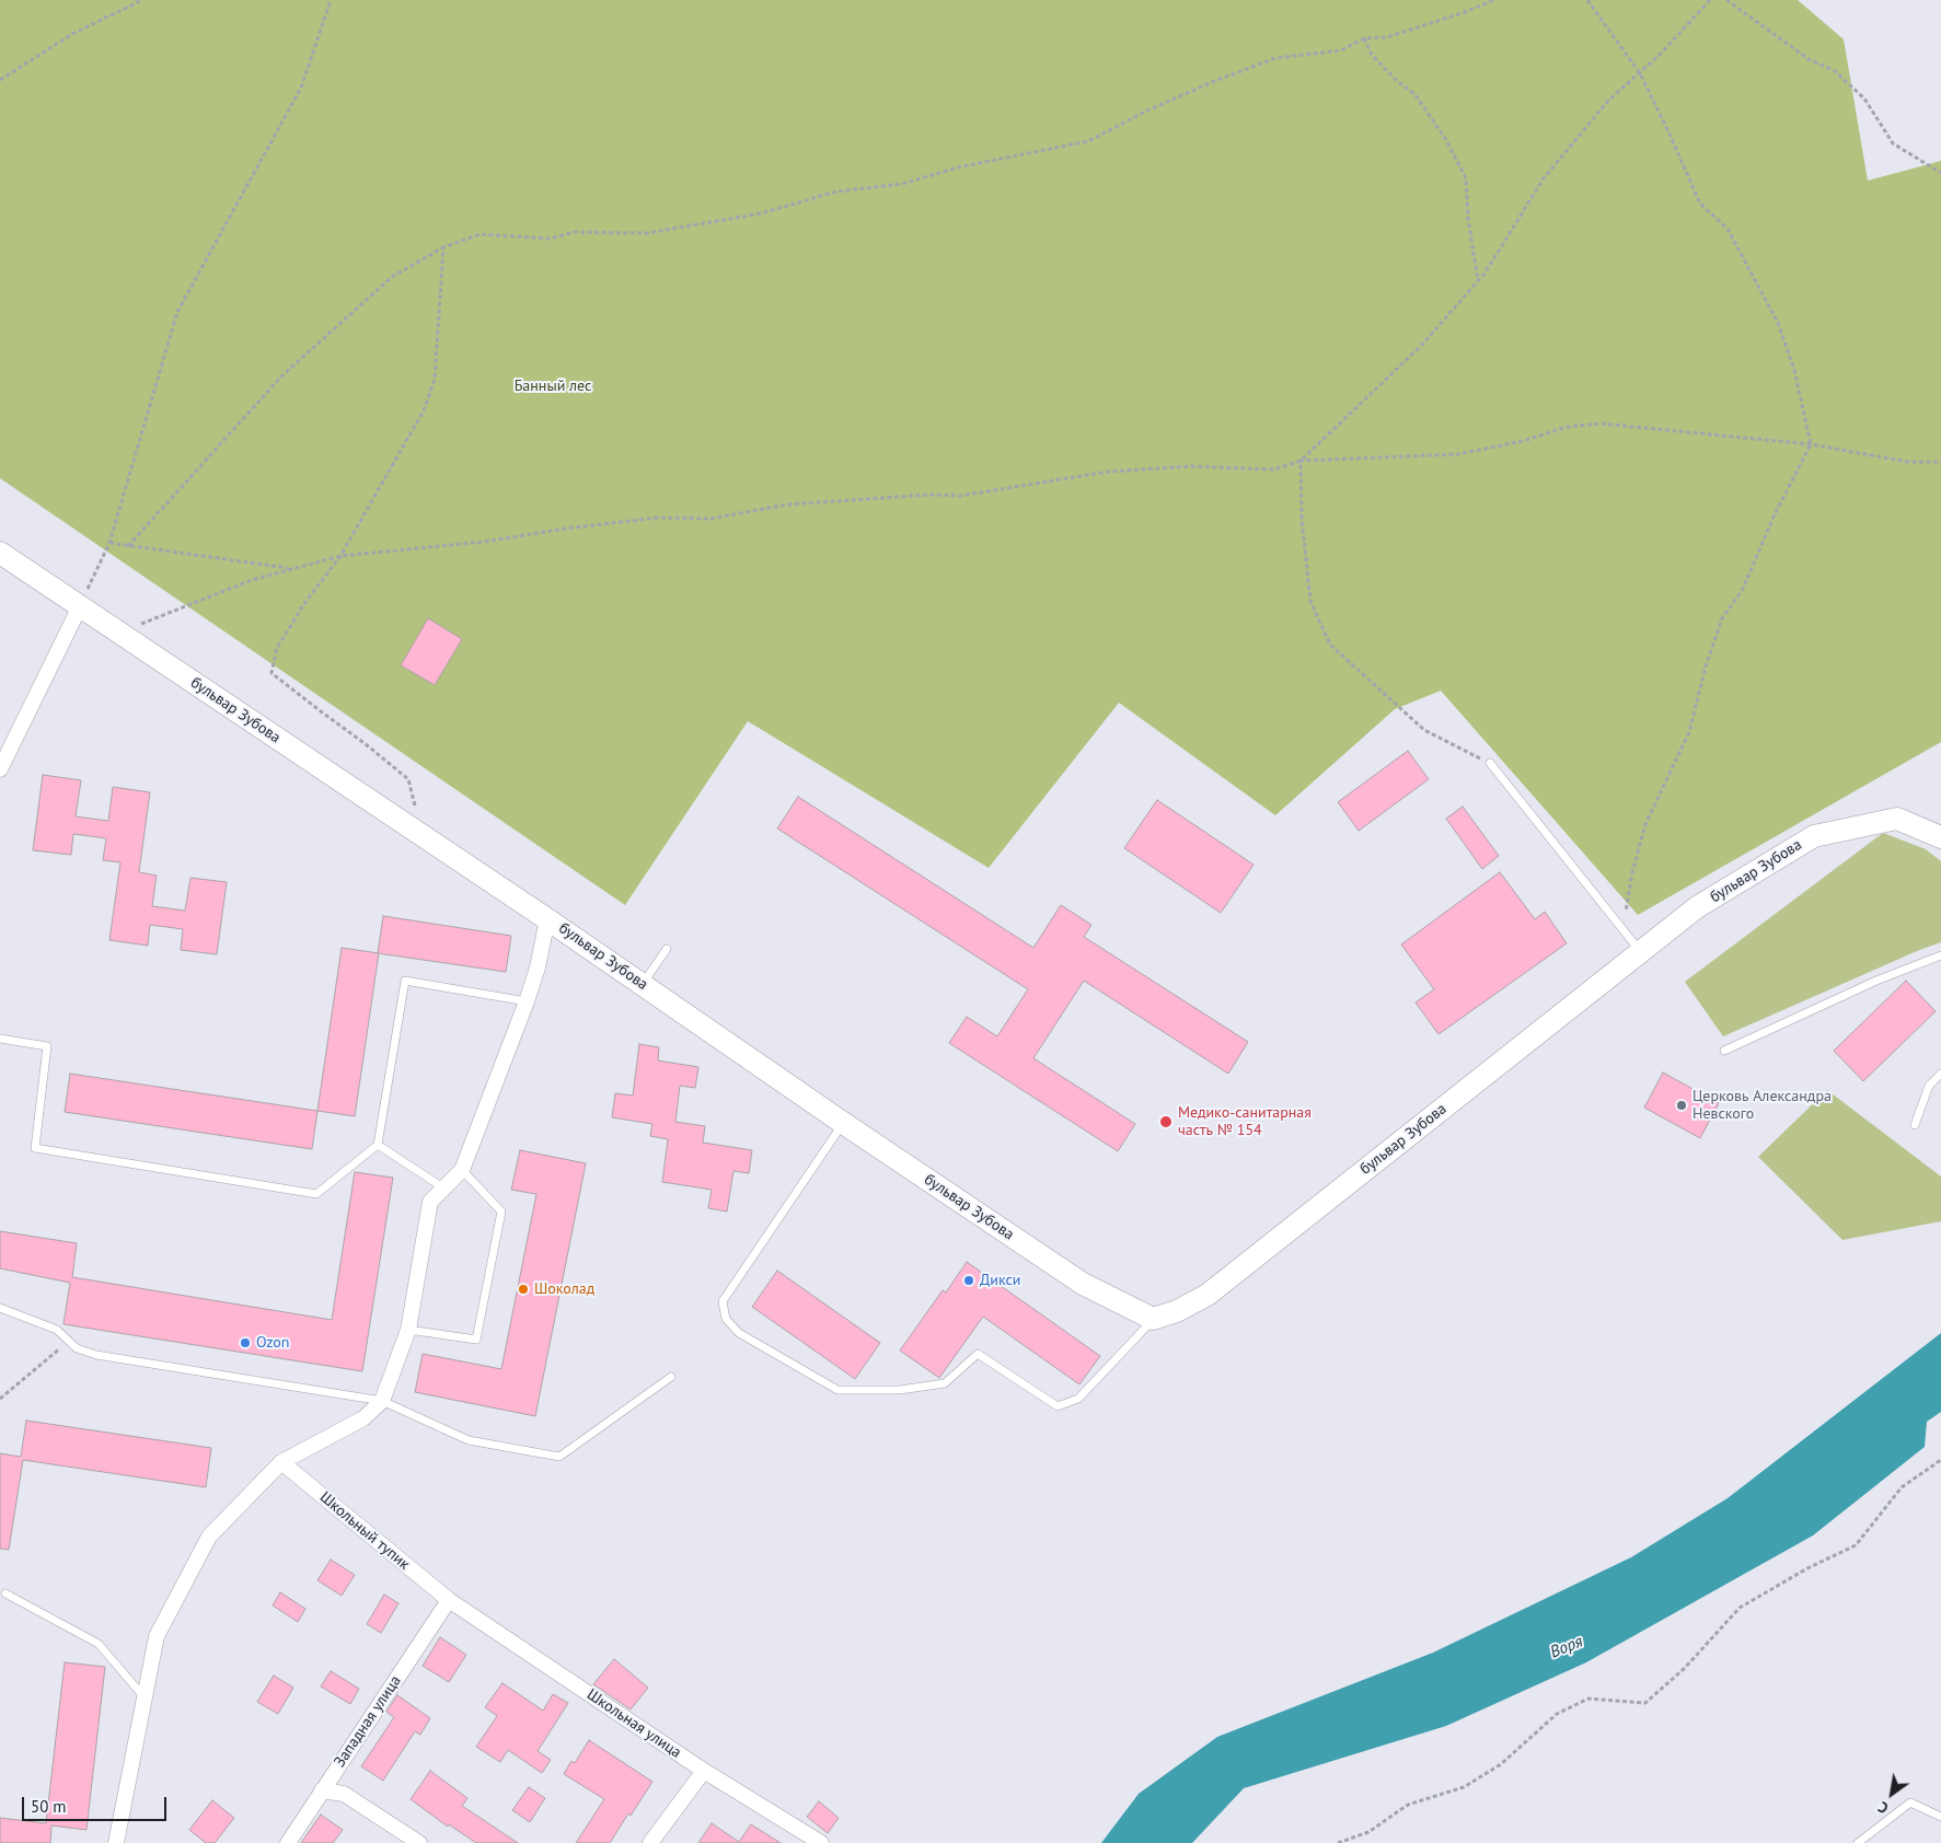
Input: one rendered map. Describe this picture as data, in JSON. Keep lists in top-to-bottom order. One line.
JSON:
{"streets":{"street":["бульвар Зубова","Школьный тупик","Западная улица","Школьная улица"]},"crossings":[["Школьный тупик","Западная улица"],["Школьный тупик","Школьная улица"],["Западная улица","Школьная улица"]],"water":["Воря"],"parks":["Банный лес"],"places":["Церковь Александра Невского","Медико-санитарная часть № 154","Дикси","Шоколад","Ozon"],"scale_bar":"50 m","north":"bottom left"}
